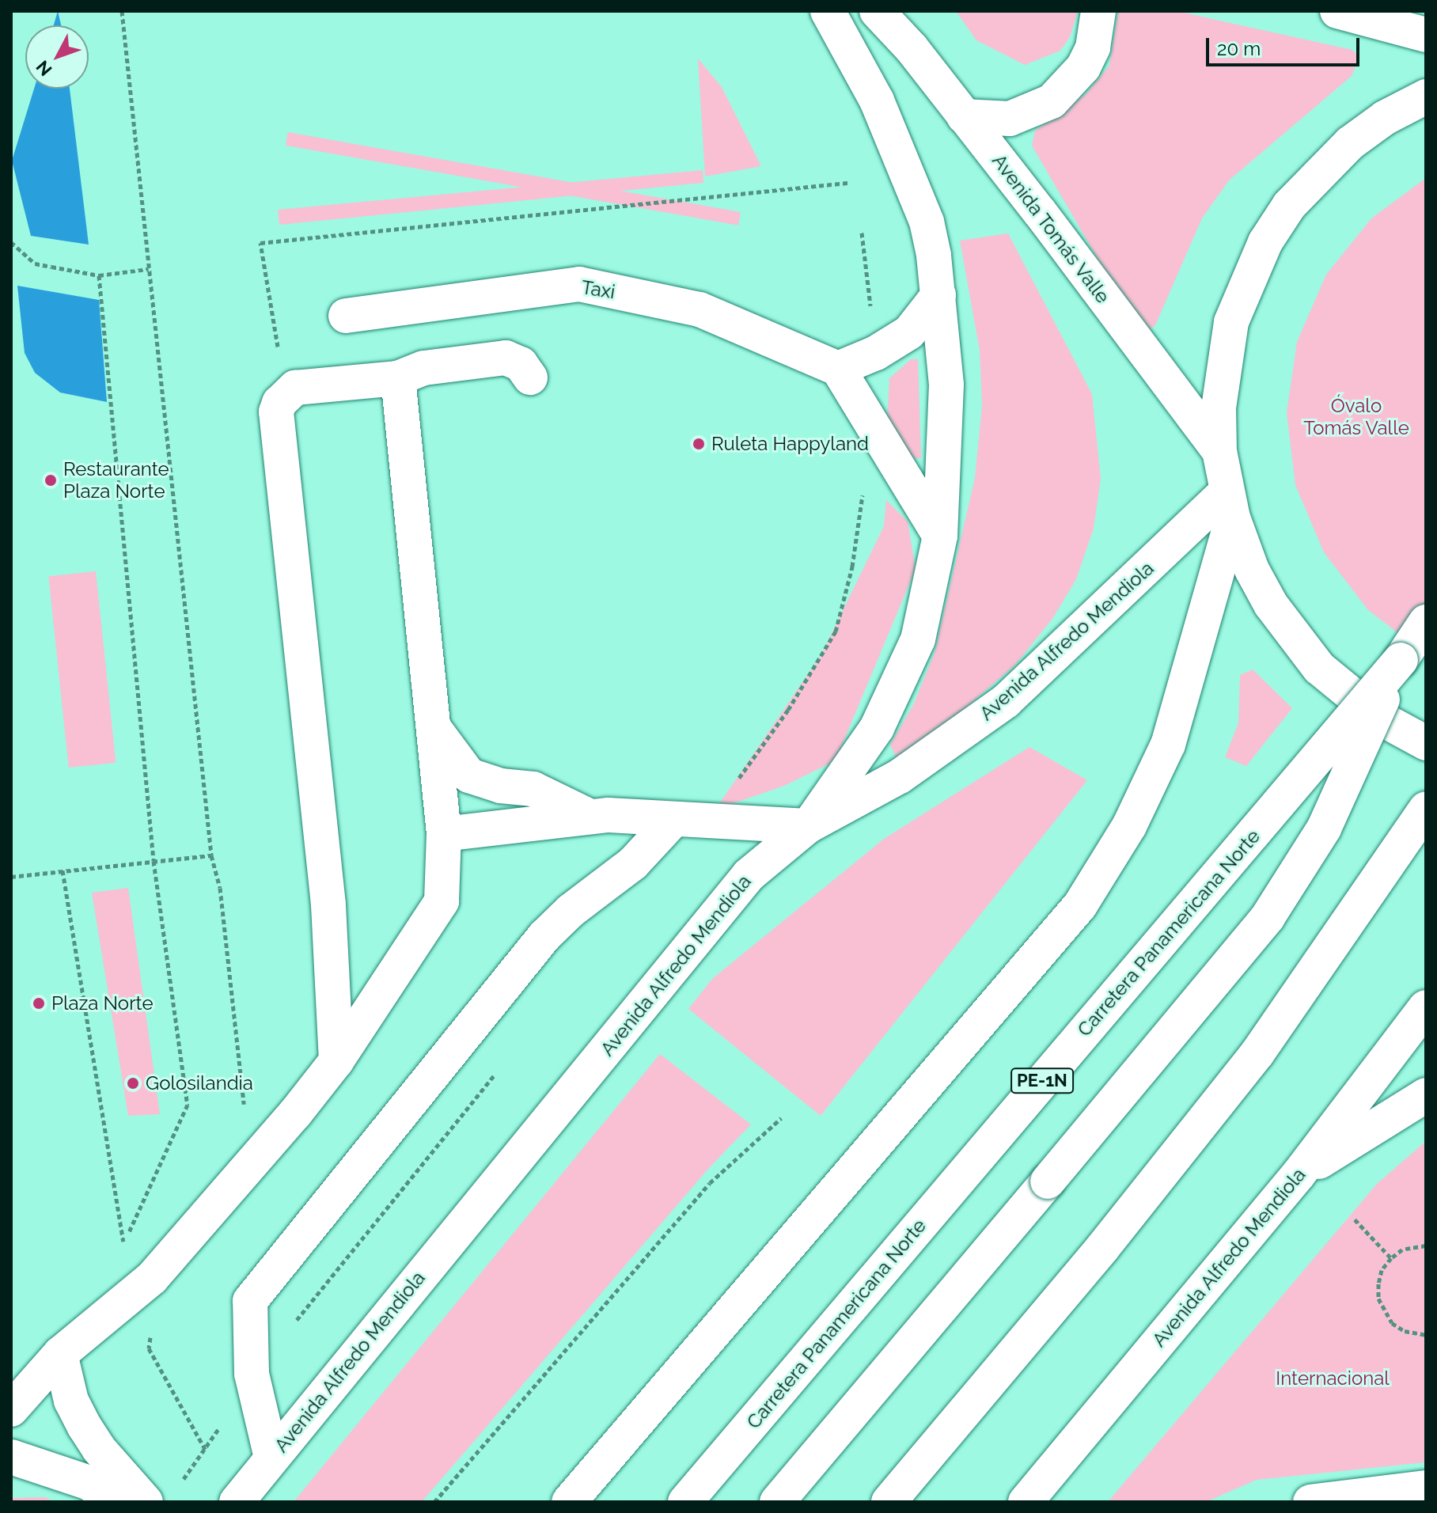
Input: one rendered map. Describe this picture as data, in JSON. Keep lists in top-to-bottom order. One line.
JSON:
{"streets":{"main road":["Avenida Tomás Valle","Taxi","Avenida Alfredo Mendiola","Carretera Panamericana Norte","PE-1N"]},"parks":["Óvalo Tomás Valle","Internacional"],"places":["Ruleta Happyland","Restaurante Plaza Norte","Plaza Norte","Golosilandia"],"scale_bar":"20 m","north":"bottom left"}
